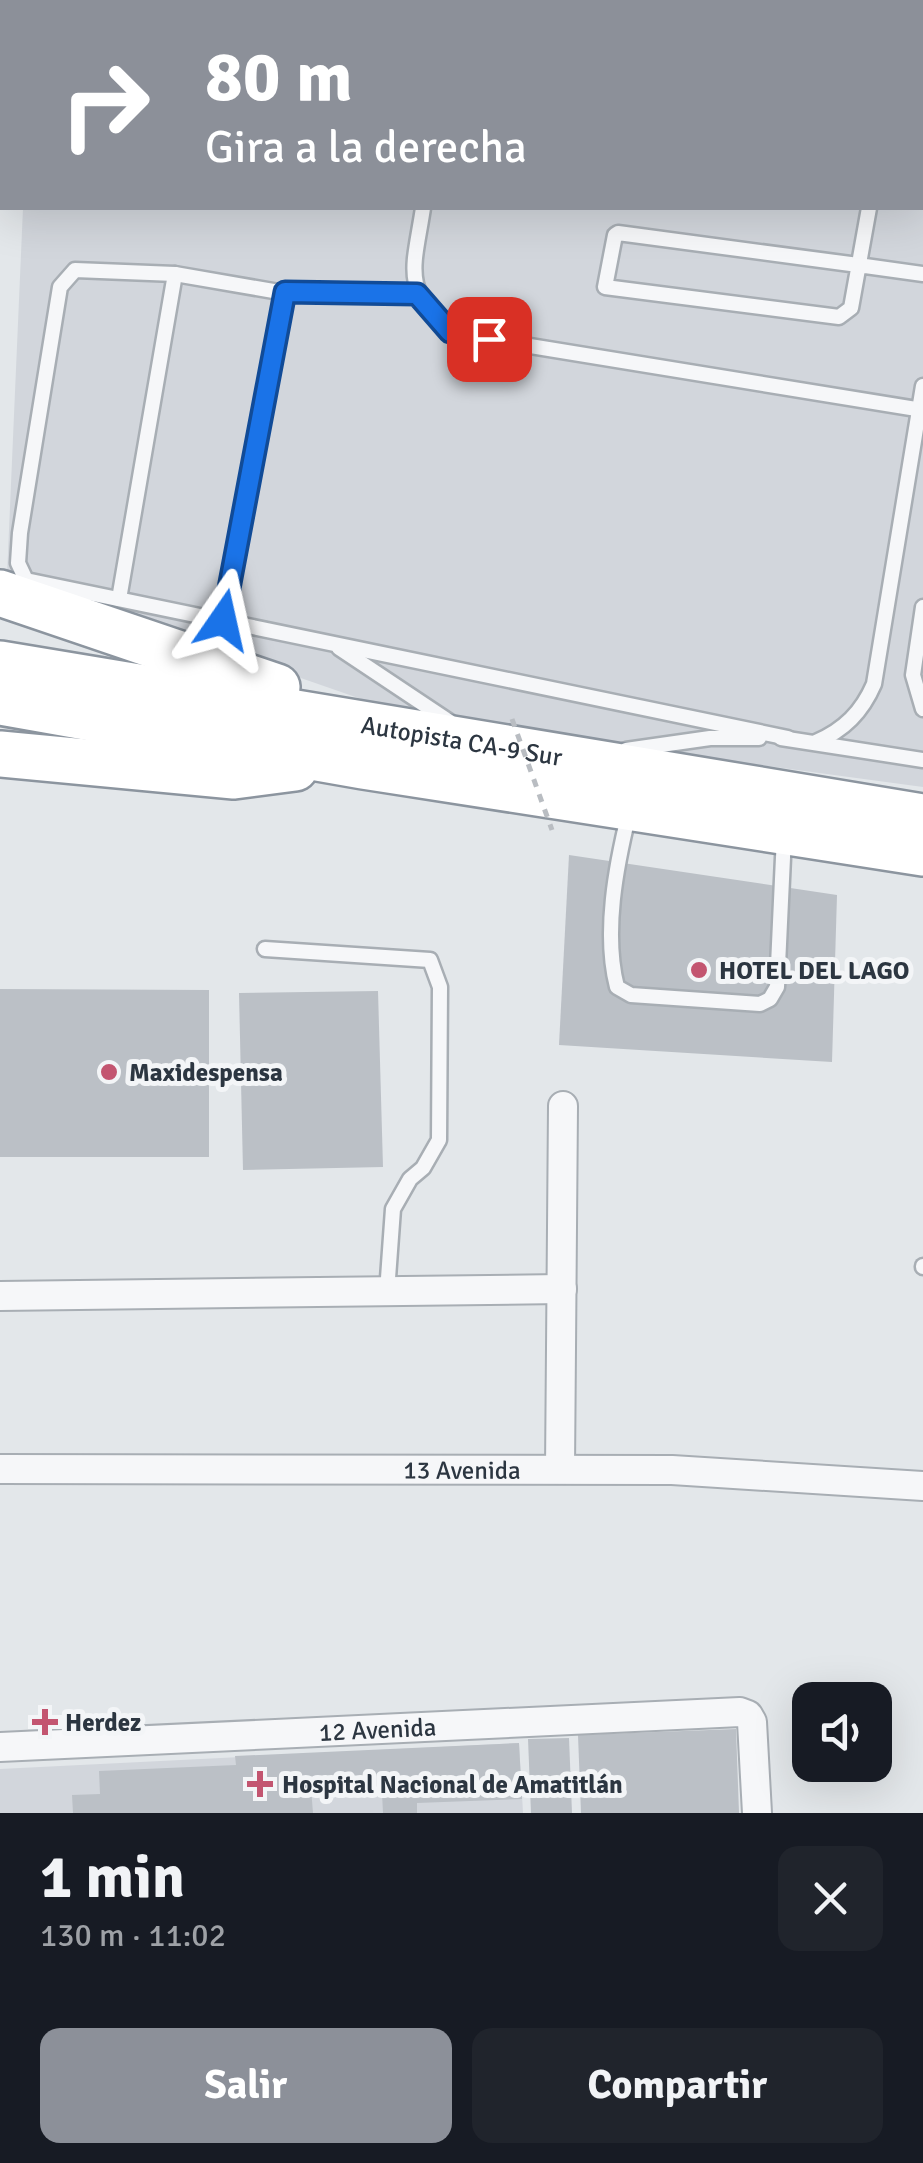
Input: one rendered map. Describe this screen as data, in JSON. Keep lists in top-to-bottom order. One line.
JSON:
{"streets":{"highway":["Autopista CA-9 Sur"],"street":["13 Avenida","12 Avenida"]},"places":{"other":["HOTEL DEL LAGO","Maxidespensa"],"health":["Herdez","Hospital Nacional de Amatitlán"]},"page":{"turn":["80 m","Gira a la derecha"],"heading":["1 min","130 m · 11:02"],"buttons":["Salir","Compartir"]}}
